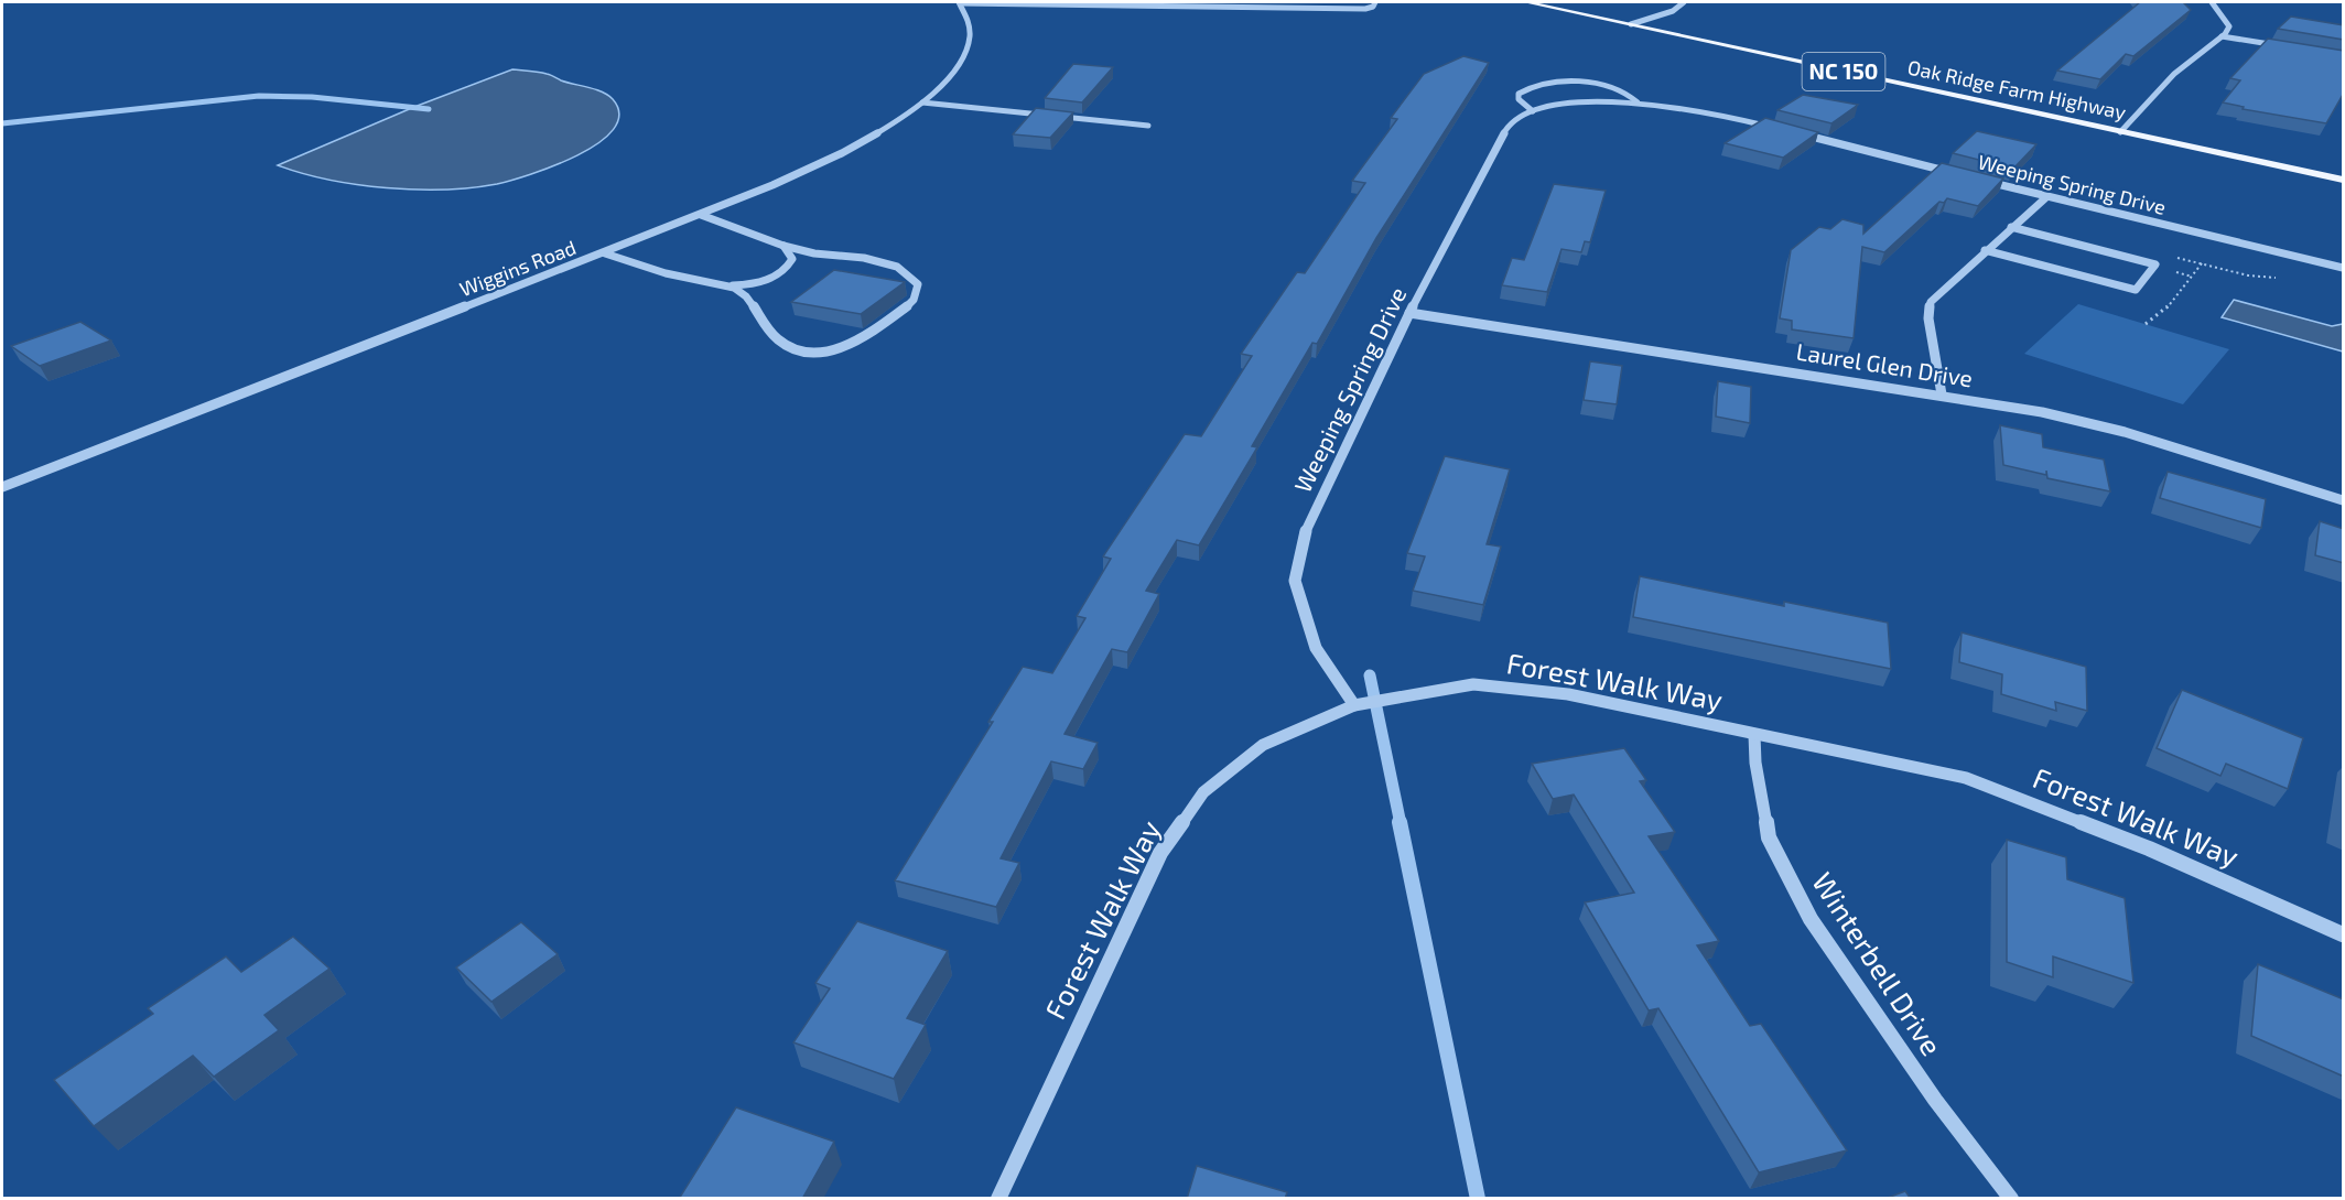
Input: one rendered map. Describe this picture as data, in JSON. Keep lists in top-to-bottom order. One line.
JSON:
{"streets":{"main road":["NC 150","Oak Ridge Farm Highway"],"street":["Weeping Spring Drive","Wiggins Road","Laurel Glen Drive","Forest Walk Way","Winterbell Drive"]},"crossings":[["Weeping Spring Drive","Laurel Glen Drive"],["Weeping Spring Drive","Forest Walk Way"],["Forest Walk Way","Winterbell Drive"]]}
